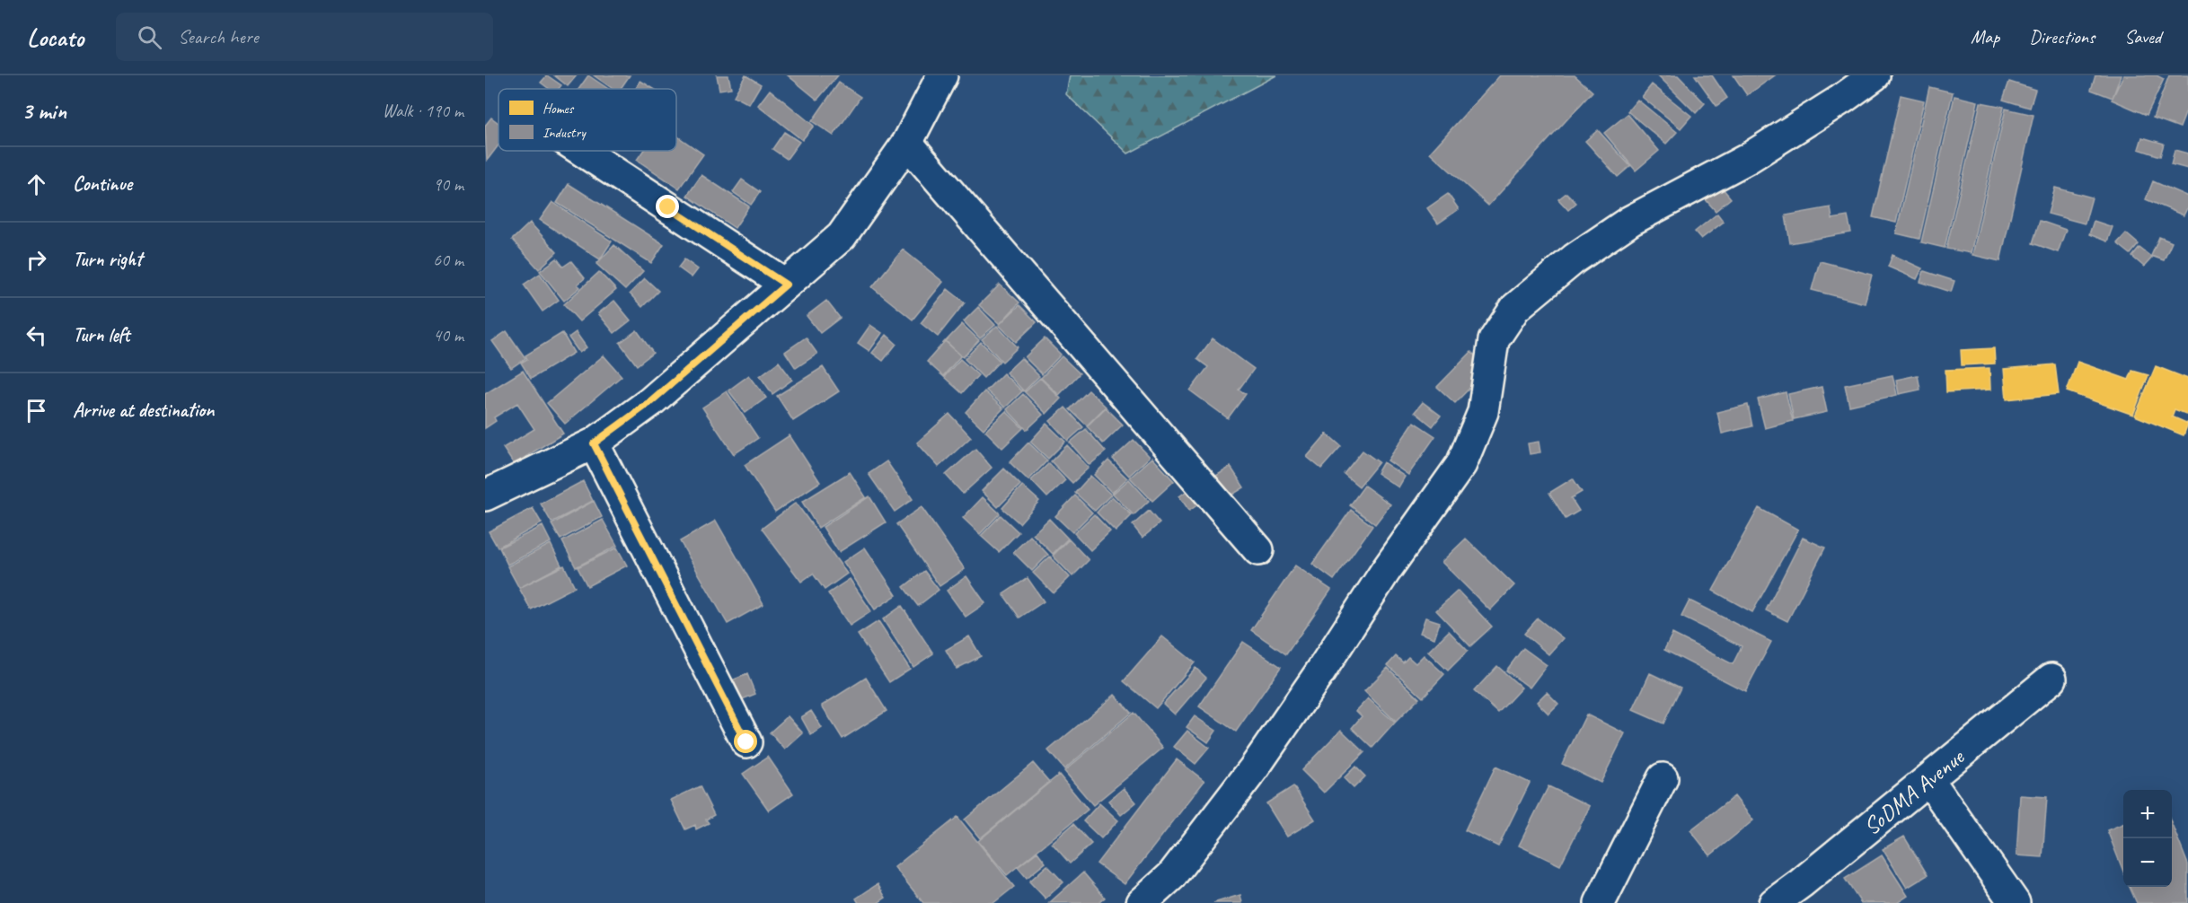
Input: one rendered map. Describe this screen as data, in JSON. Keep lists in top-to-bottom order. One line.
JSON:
{"streets":{"street":["SoDMA Avenue"]},"legend":["Homes","Industry"],"page":{"header":"Locato","search":"Search here","nav":["Map","Directions","Saved"],"heading":["3 min","Walk · 190 m"],"list":[["Continue","90 m"],["Turn right","60 m"],["Turn left","40 m"],"Arrive at destination"],"map_buttons":["+","−"]}}
